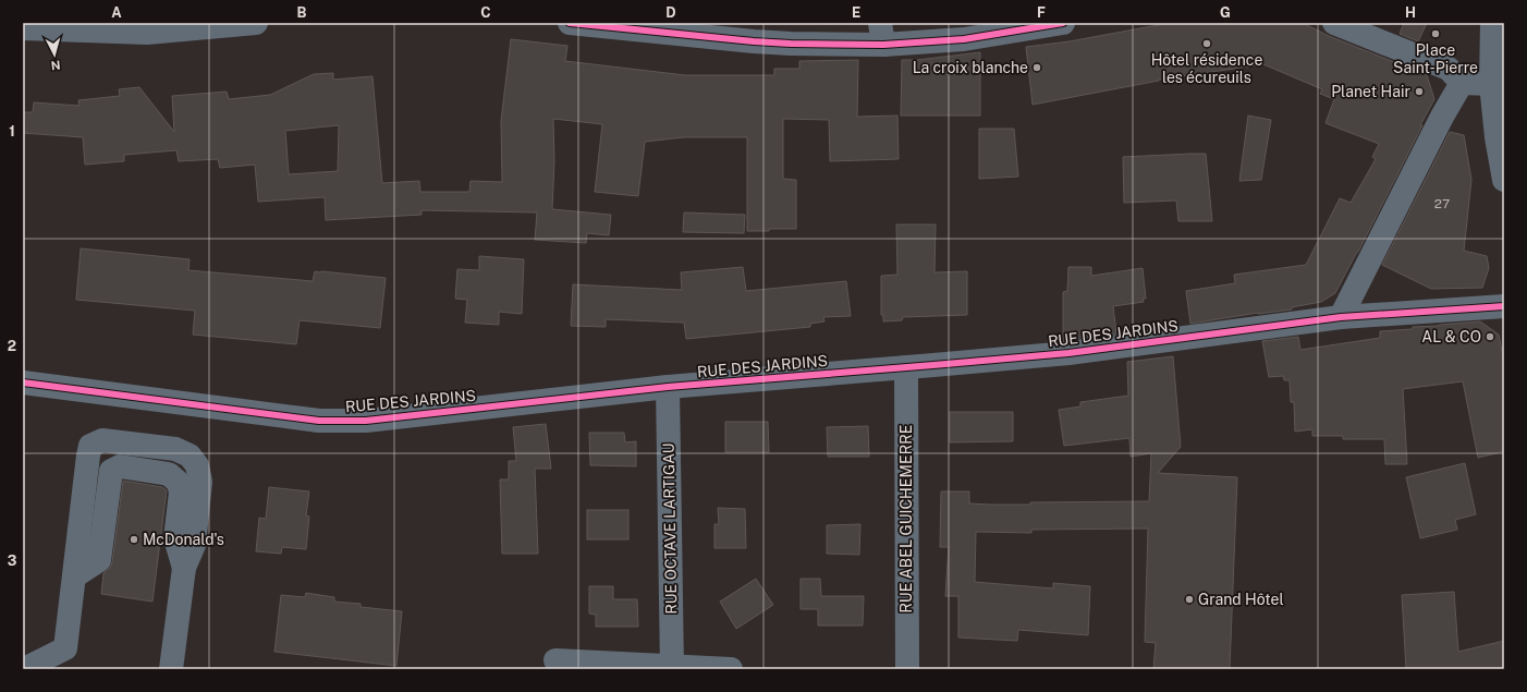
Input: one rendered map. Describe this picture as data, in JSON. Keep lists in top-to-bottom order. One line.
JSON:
{"streets":{"street":["RUE DES JARDINS","RUE ABEL GUICHEMERRE","RUE OCTAVE LARTIGAU"]},"crossings":[["RUE DES JARDINS","RUE ABEL GUICHEMERRE"],["RUE DES JARDINS","RUE OCTAVE LARTIGAU"]],"places":["Place Saint-Pierre","Hôtel résidence les écureuils","La croix blanche","Planet Hair","AL & CO","McDonald's","Grand Hôtel"],"house_numbers":["27"],"north":"bottom","grid":{"columns":["A","B","C","D","E","F","G","H"],"rows":["1","2","3"]}}
